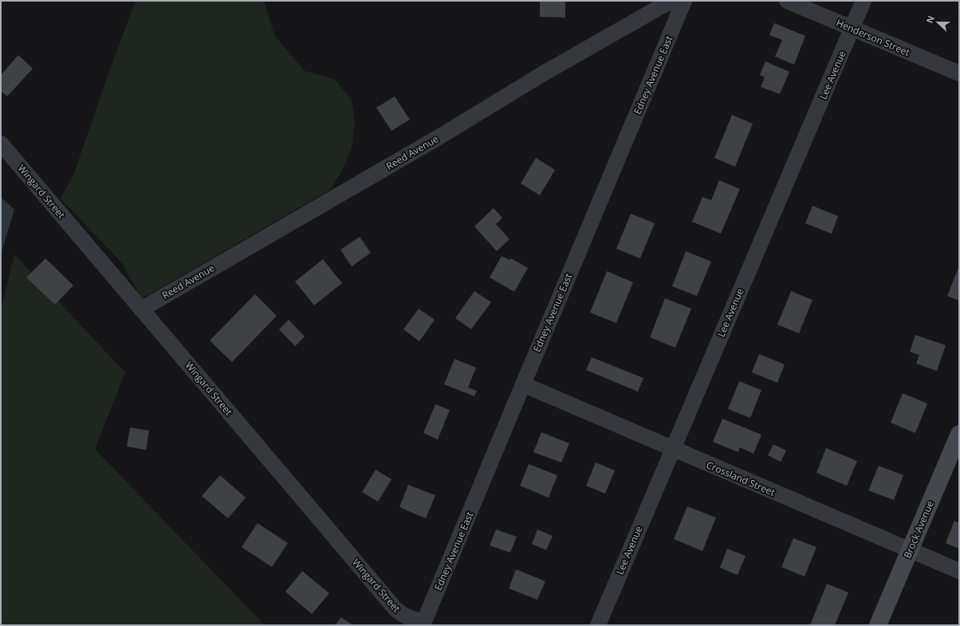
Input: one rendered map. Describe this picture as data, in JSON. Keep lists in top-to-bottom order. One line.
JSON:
{"streets":{"street":["Henderson Street","Edney Avenue East","Lee Avenue","Reed Avenue","Wingard Street","Crossland Street","Brock Avenue"]},"crossings":[["Henderson Street","Lee Avenue"],["Edney Avenue East","Reed Avenue"],["Edney Avenue East","Wingard Street"],["Edney Avenue East","Crossland Street"],["Lee Avenue","Crossland Street"],["Reed Avenue","Wingard Street"],["Crossland Street","Brock Avenue"]],"north":"left"}
